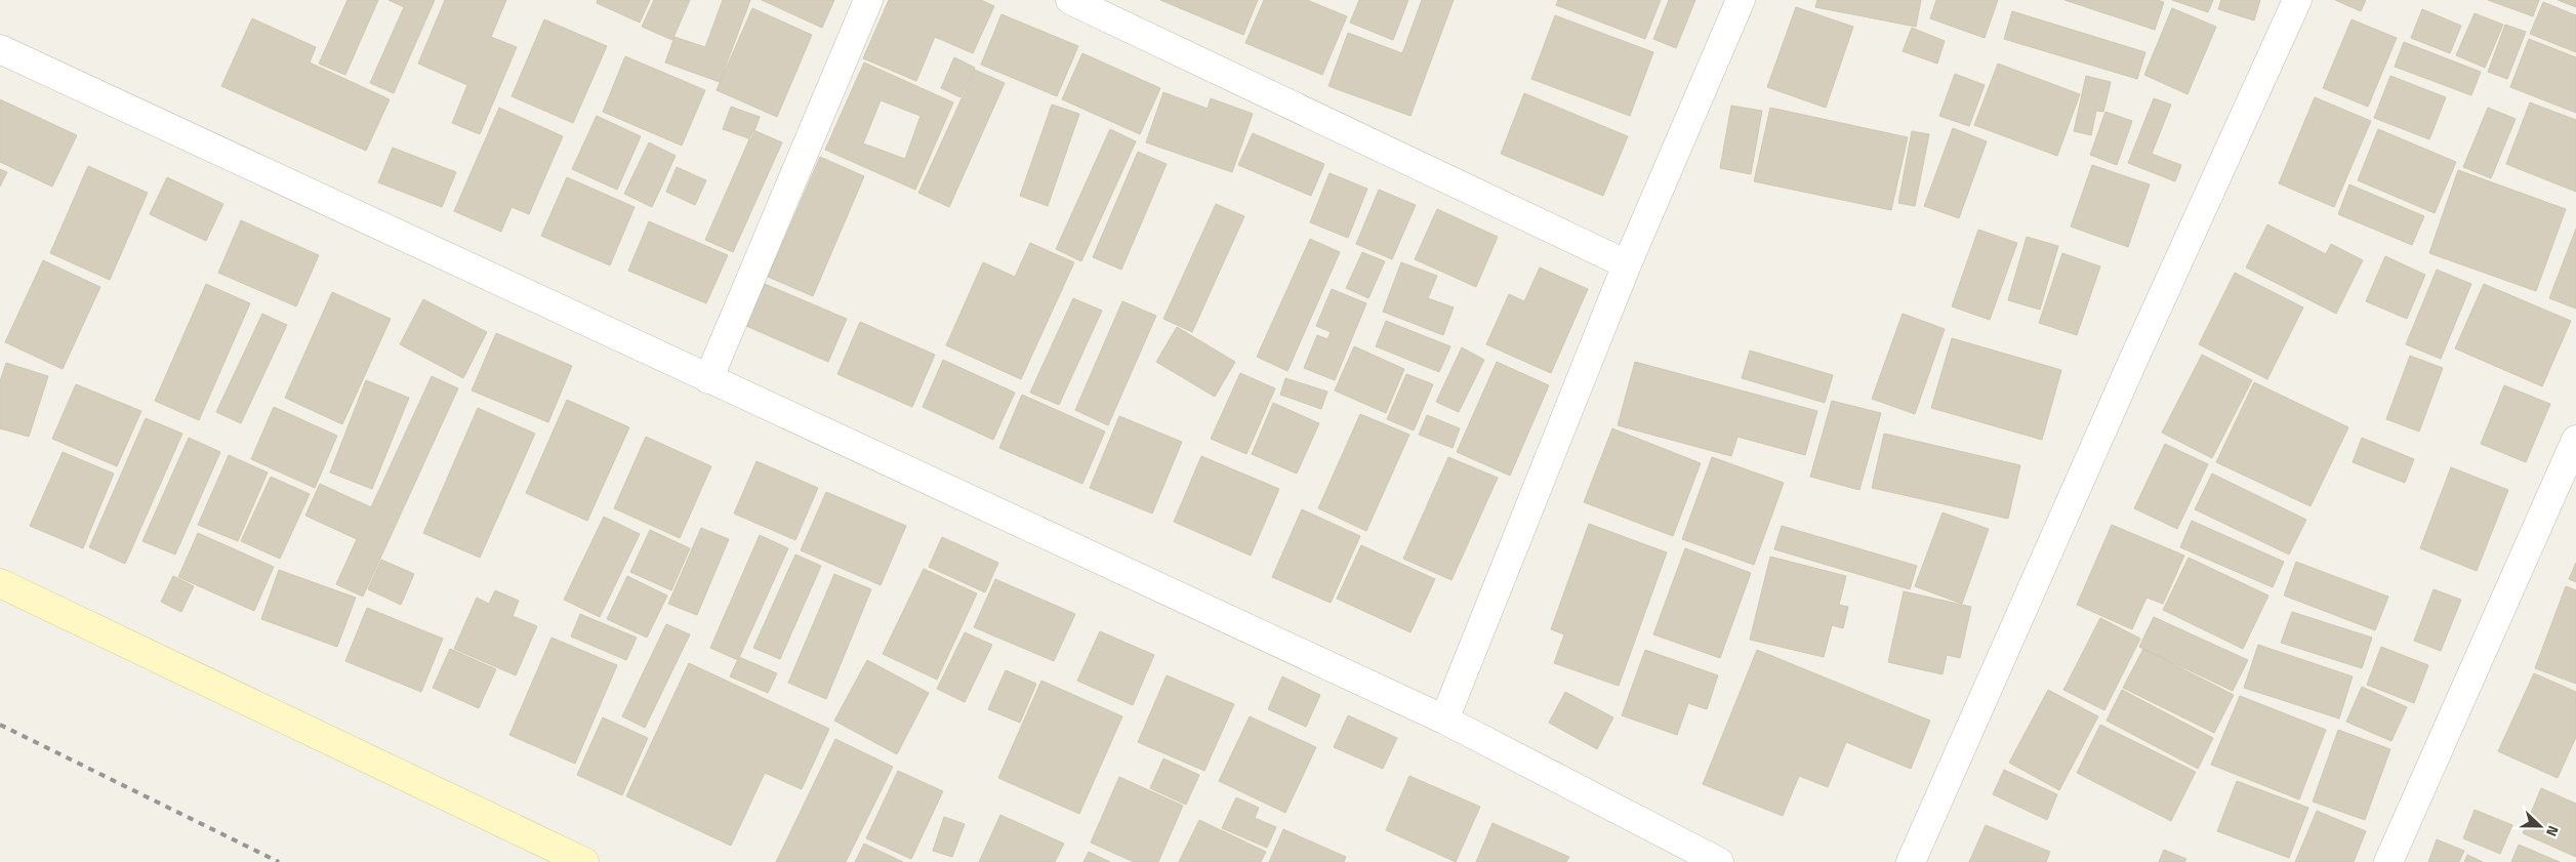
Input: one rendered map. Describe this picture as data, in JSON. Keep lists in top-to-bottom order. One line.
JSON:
{"north":"right"}
